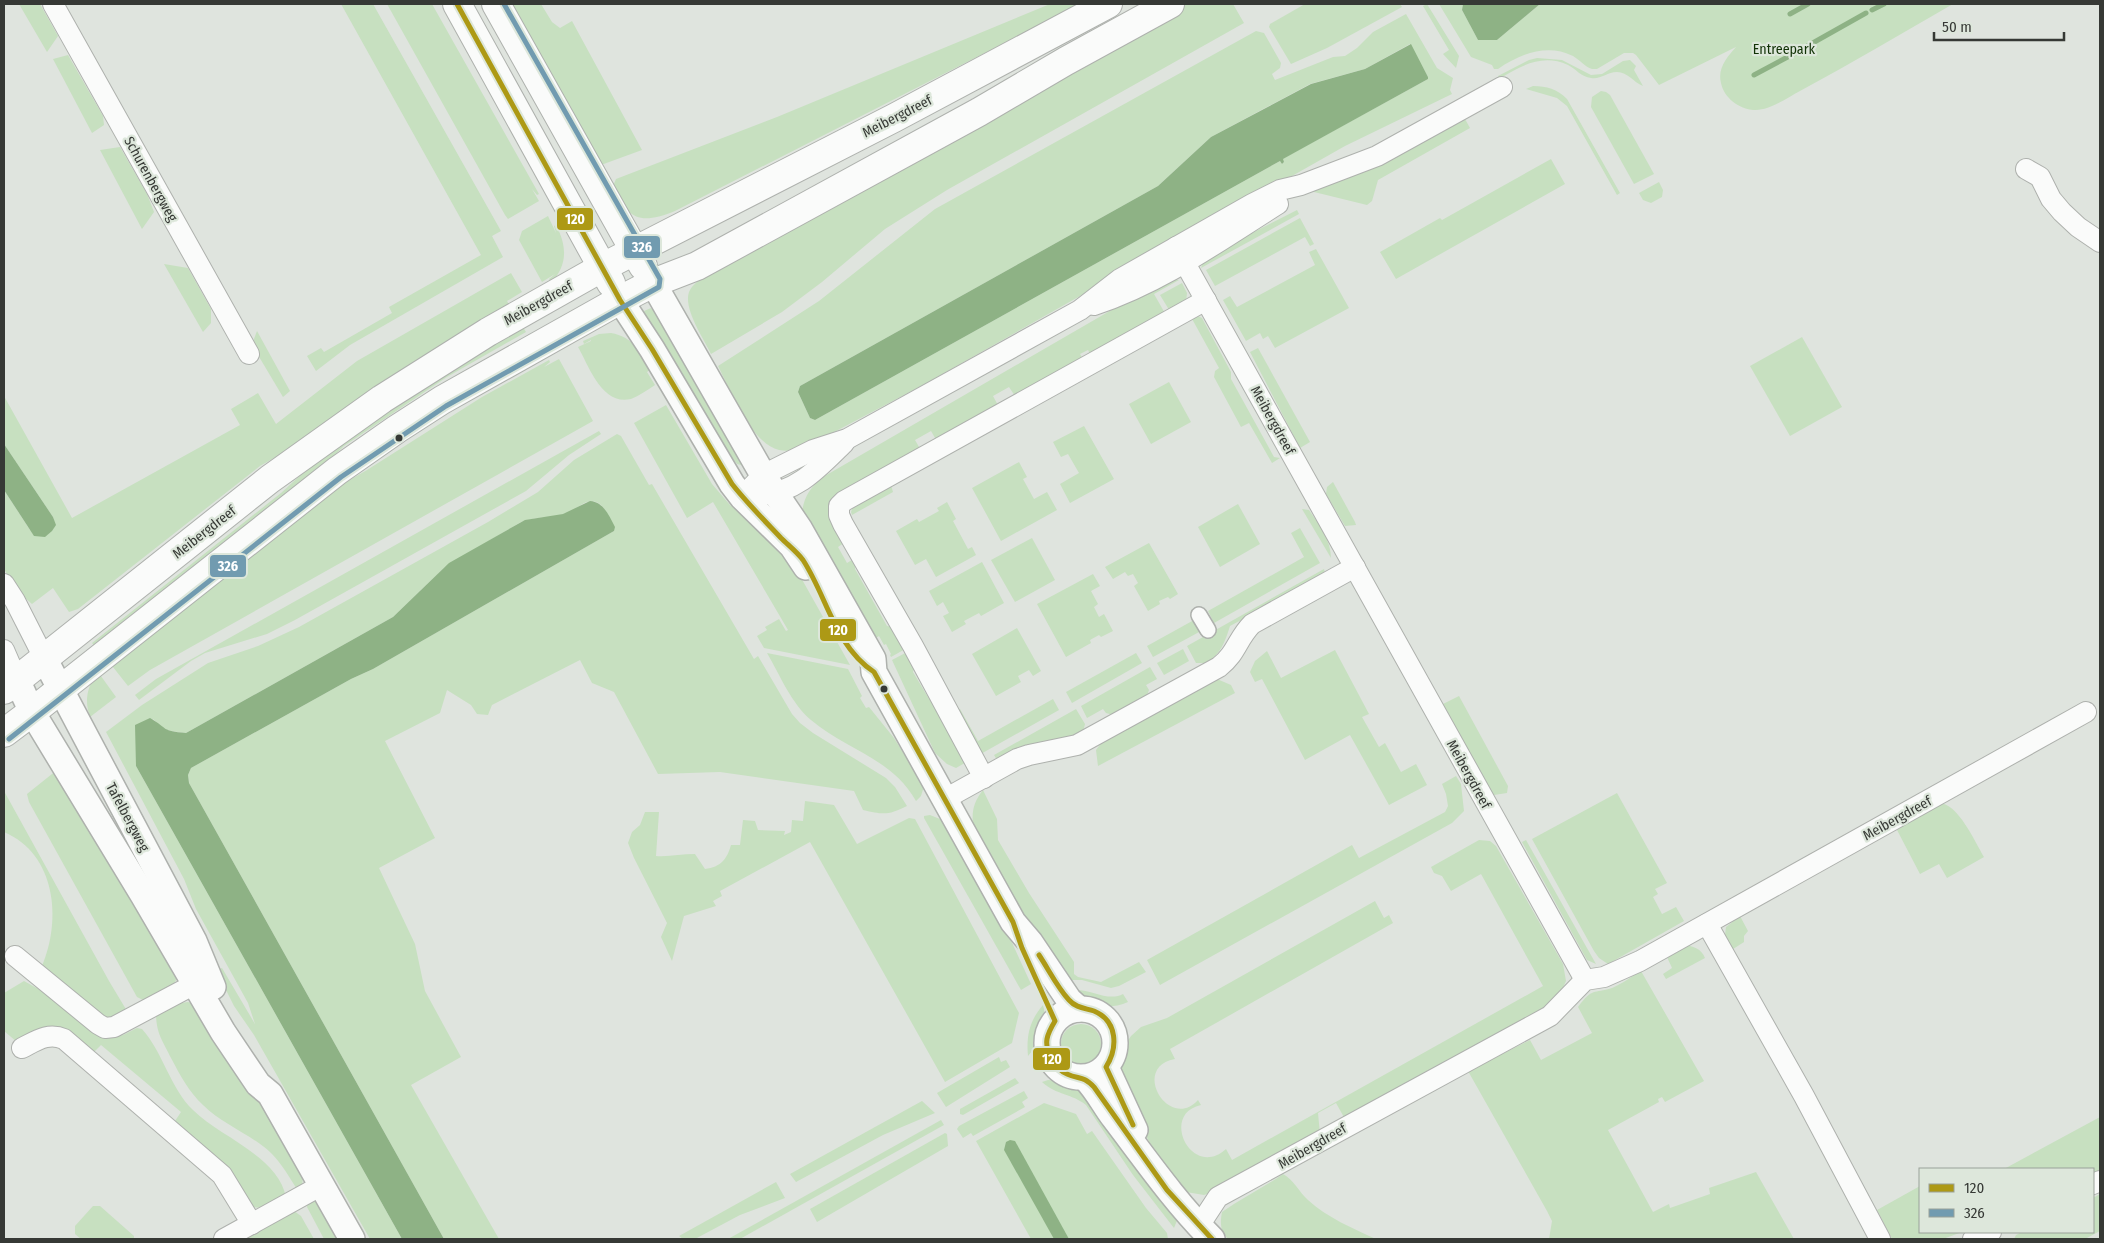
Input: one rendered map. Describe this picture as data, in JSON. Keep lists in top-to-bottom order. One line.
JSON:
{"streets":{"main road":["Meibergdreef"],"street":["Schurenbergweg","Tafelbergweg"]},"crossings":[["Meibergdreef","Tafelbergweg"]],"parks":["Entreepark"],"lines":["transit line 120","transit line 326"],"legend":["120","326"],"scale_bar":"50 m"}
